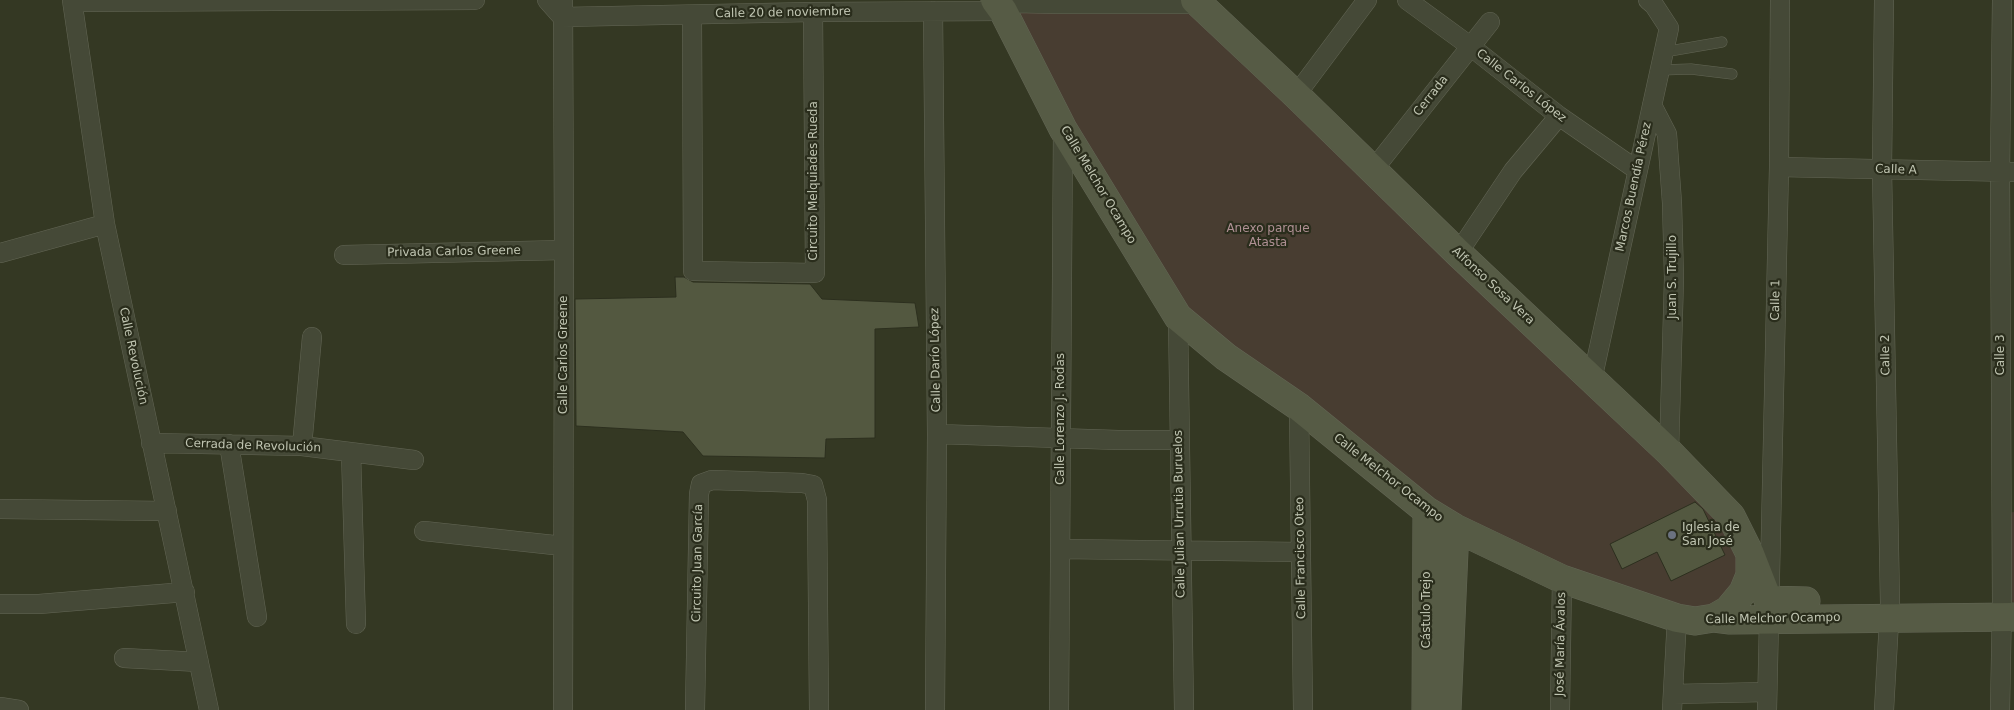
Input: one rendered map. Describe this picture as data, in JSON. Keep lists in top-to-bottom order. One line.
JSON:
{"streets":{"street":["Calle 20 de noviembre","Calle Carlos López","Cerrada","Calle A","Circuito Melquiades Rueda","Calle Melchor Ocampo","Marcos Buendía Pérez","Privada Carlos Greene","Juan S. Trujillo","Alfonso Sosa Vera","Calle 1","Calle Carlos Greene","Calle 2","Calle 3","Calle Revolución","Calle Darío López","Calle Lorenzo J. Rodas","Cerrada de Revolución","Calle Julian Urrutia Buruelos","Calle Francisco Oteo","Circuito Juan García","Cástulo Trejo","José María Ávalos"]},"crossings":[["Calle 20 de noviembre","Circuito Melquiades Rueda"],["Calle 20 de noviembre","Calle Melchor Ocampo"],["Calle 20 de noviembre","Calle Carlos Greene"],["Calle 20 de noviembre","Calle Darío López"],["Calle Carlos López","Cerrada"],["Calle Carlos López","Marcos Buendía Pérez"],["Cerrada","Alfonso Sosa Vera"],["Calle A","Calle 1"],["Calle A","Calle 2"],["Calle A","Calle 3"],["Calle Melchor Ocampo","Alfonso Sosa Vera"],["Calle Melchor Ocampo","Calle 1"],["Calle Melchor Ocampo","Calle 2"],["Calle Melchor Ocampo","Calle 3"],["Calle Melchor Ocampo","Calle Lorenzo J. Rodas"],["Calle Melchor Ocampo","Calle Julian Urrutia Buruelos"],["Calle Melchor Ocampo","Calle Francisco Oteo"],["Calle Melchor Ocampo","Cástulo Trejo"],["Calle Melchor Ocampo","José María Ávalos"],["Marcos Buendía Pérez","Juan S. Trujillo"],["Marcos Buendía Pérez","Alfonso Sosa Vera"],["Privada Carlos Greene","Calle Carlos Greene"],["Juan S. Trujillo","Alfonso Sosa Vera"],["Alfonso Sosa Vera","Calle 1"],["Calle Revolución","Cerrada de Revolución"]],"parks":["Anexo parque Atasta"],"places":["Iglesia de San José"]}
